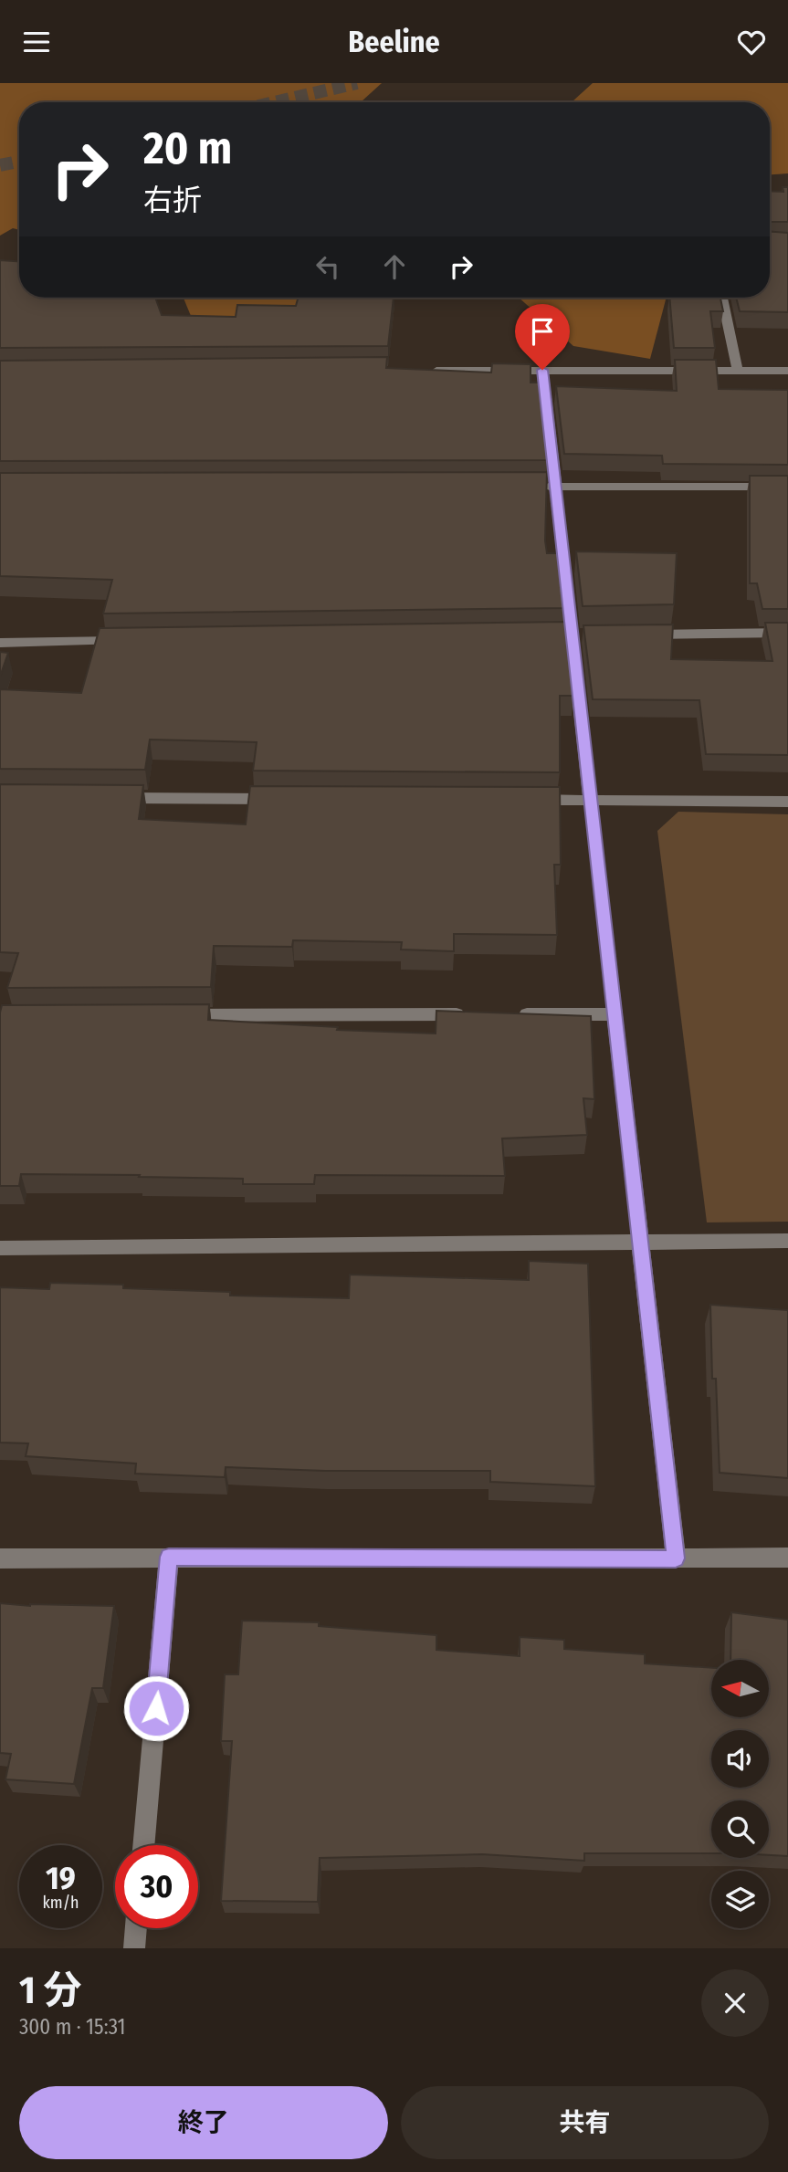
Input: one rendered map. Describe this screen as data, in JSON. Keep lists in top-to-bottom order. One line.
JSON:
{"north":"left","page":{"header":"Beeline","turn":["20 m","右折"],"speed":"19 km/h","limit":"30","heading":["1 分","300 m · 15:31"],"buttons":["終了","共有"]}}
